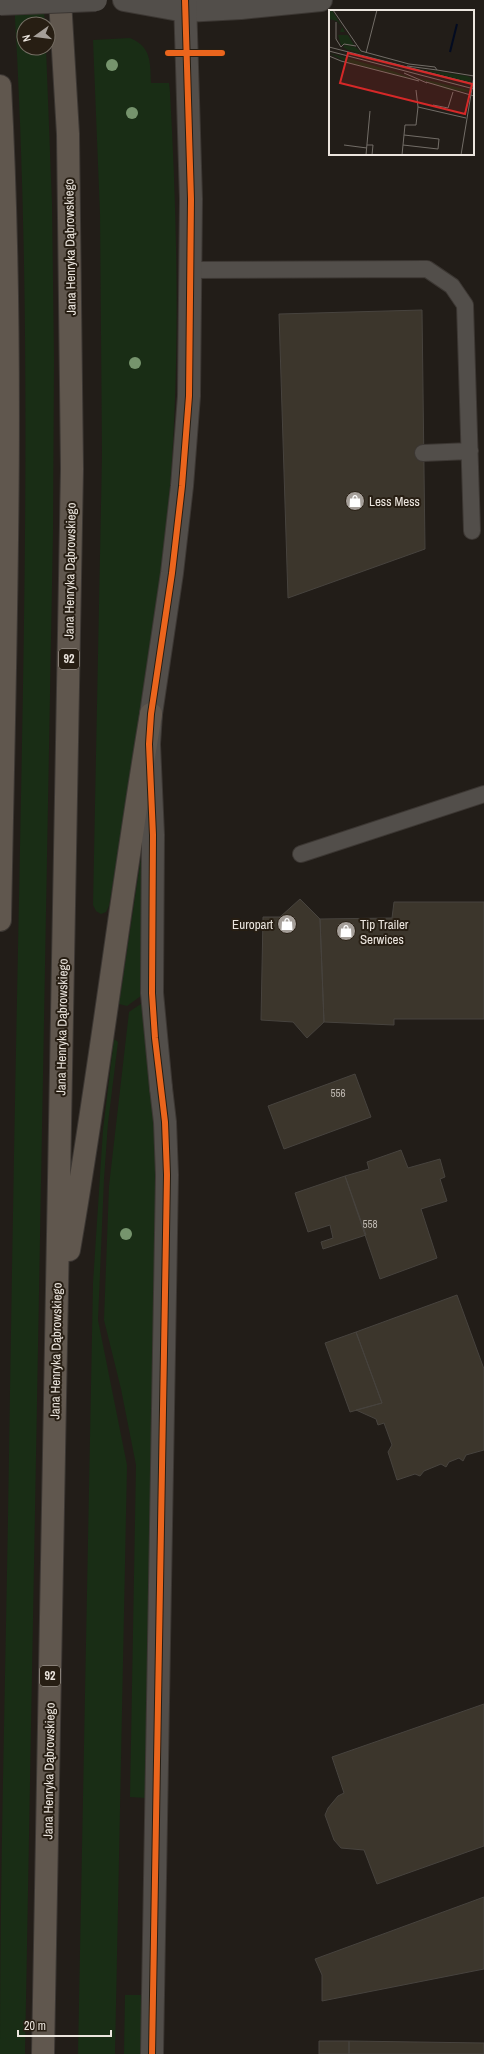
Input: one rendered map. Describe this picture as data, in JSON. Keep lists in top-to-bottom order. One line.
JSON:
{"streets":{"main road":["Jana Henryka Dąbrowskiego","92"]},"places":{"shop":["Less Mess","Europart","Tip Trailer Serwices"]},"house_numbers":["556","558"],"scale_bar":"20 m","north":"left"}
